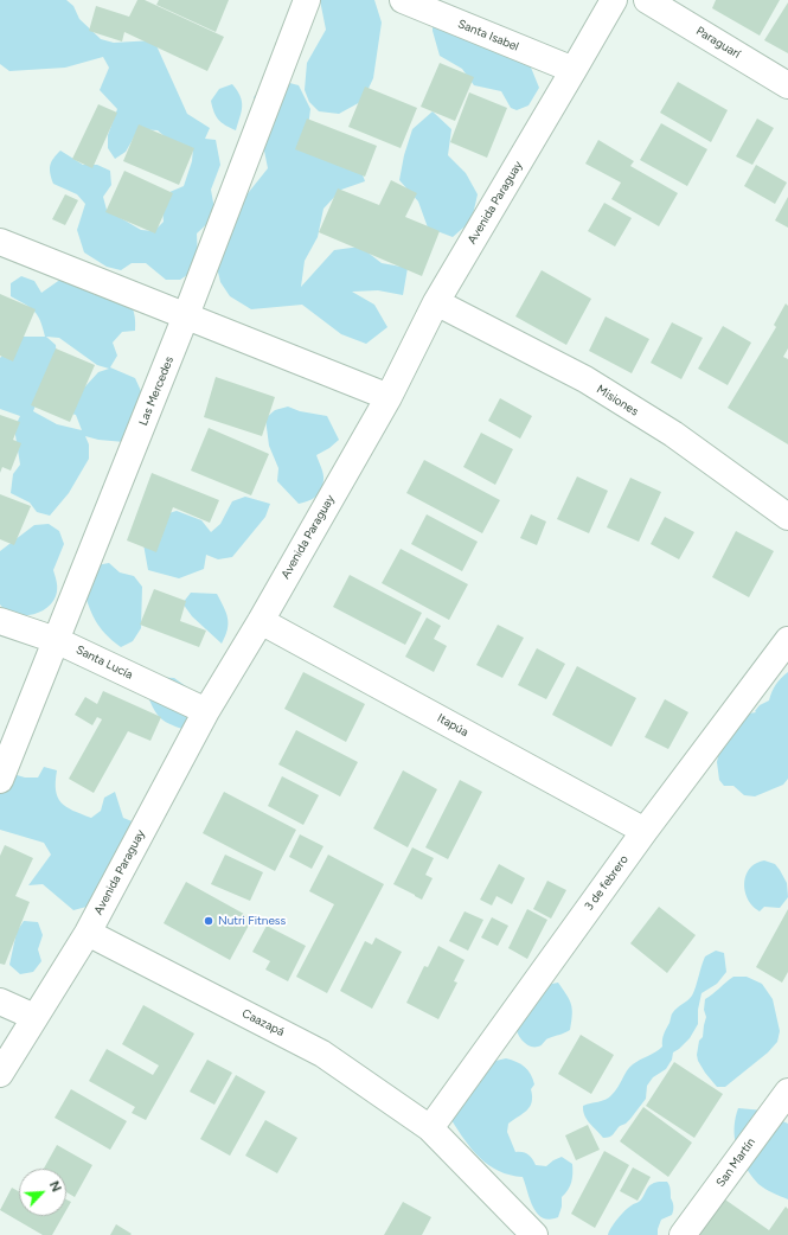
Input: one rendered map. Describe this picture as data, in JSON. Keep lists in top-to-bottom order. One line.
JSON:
{"streets":{"street":["Santa Isabel","Paraguarí","Avenida Paraguay","Las Mercedes","Misiones","Santa Lucía","Itapúa","3 de febrero","Caazapá","San Martín"]},"crossings":[["Santa Isabel","Avenida Paraguay"],["Avenida Paraguay","Misiones"],["Avenida Paraguay","Santa Lucía"],["Avenida Paraguay","Itapúa"],["Avenida Paraguay","Caazapá"],["Las Mercedes","Santa Lucía"],["Itapúa","3 de febrero"],["3 de febrero","Caazapá"]],"places":["Nutri Fitness"],"north":"top right"}
